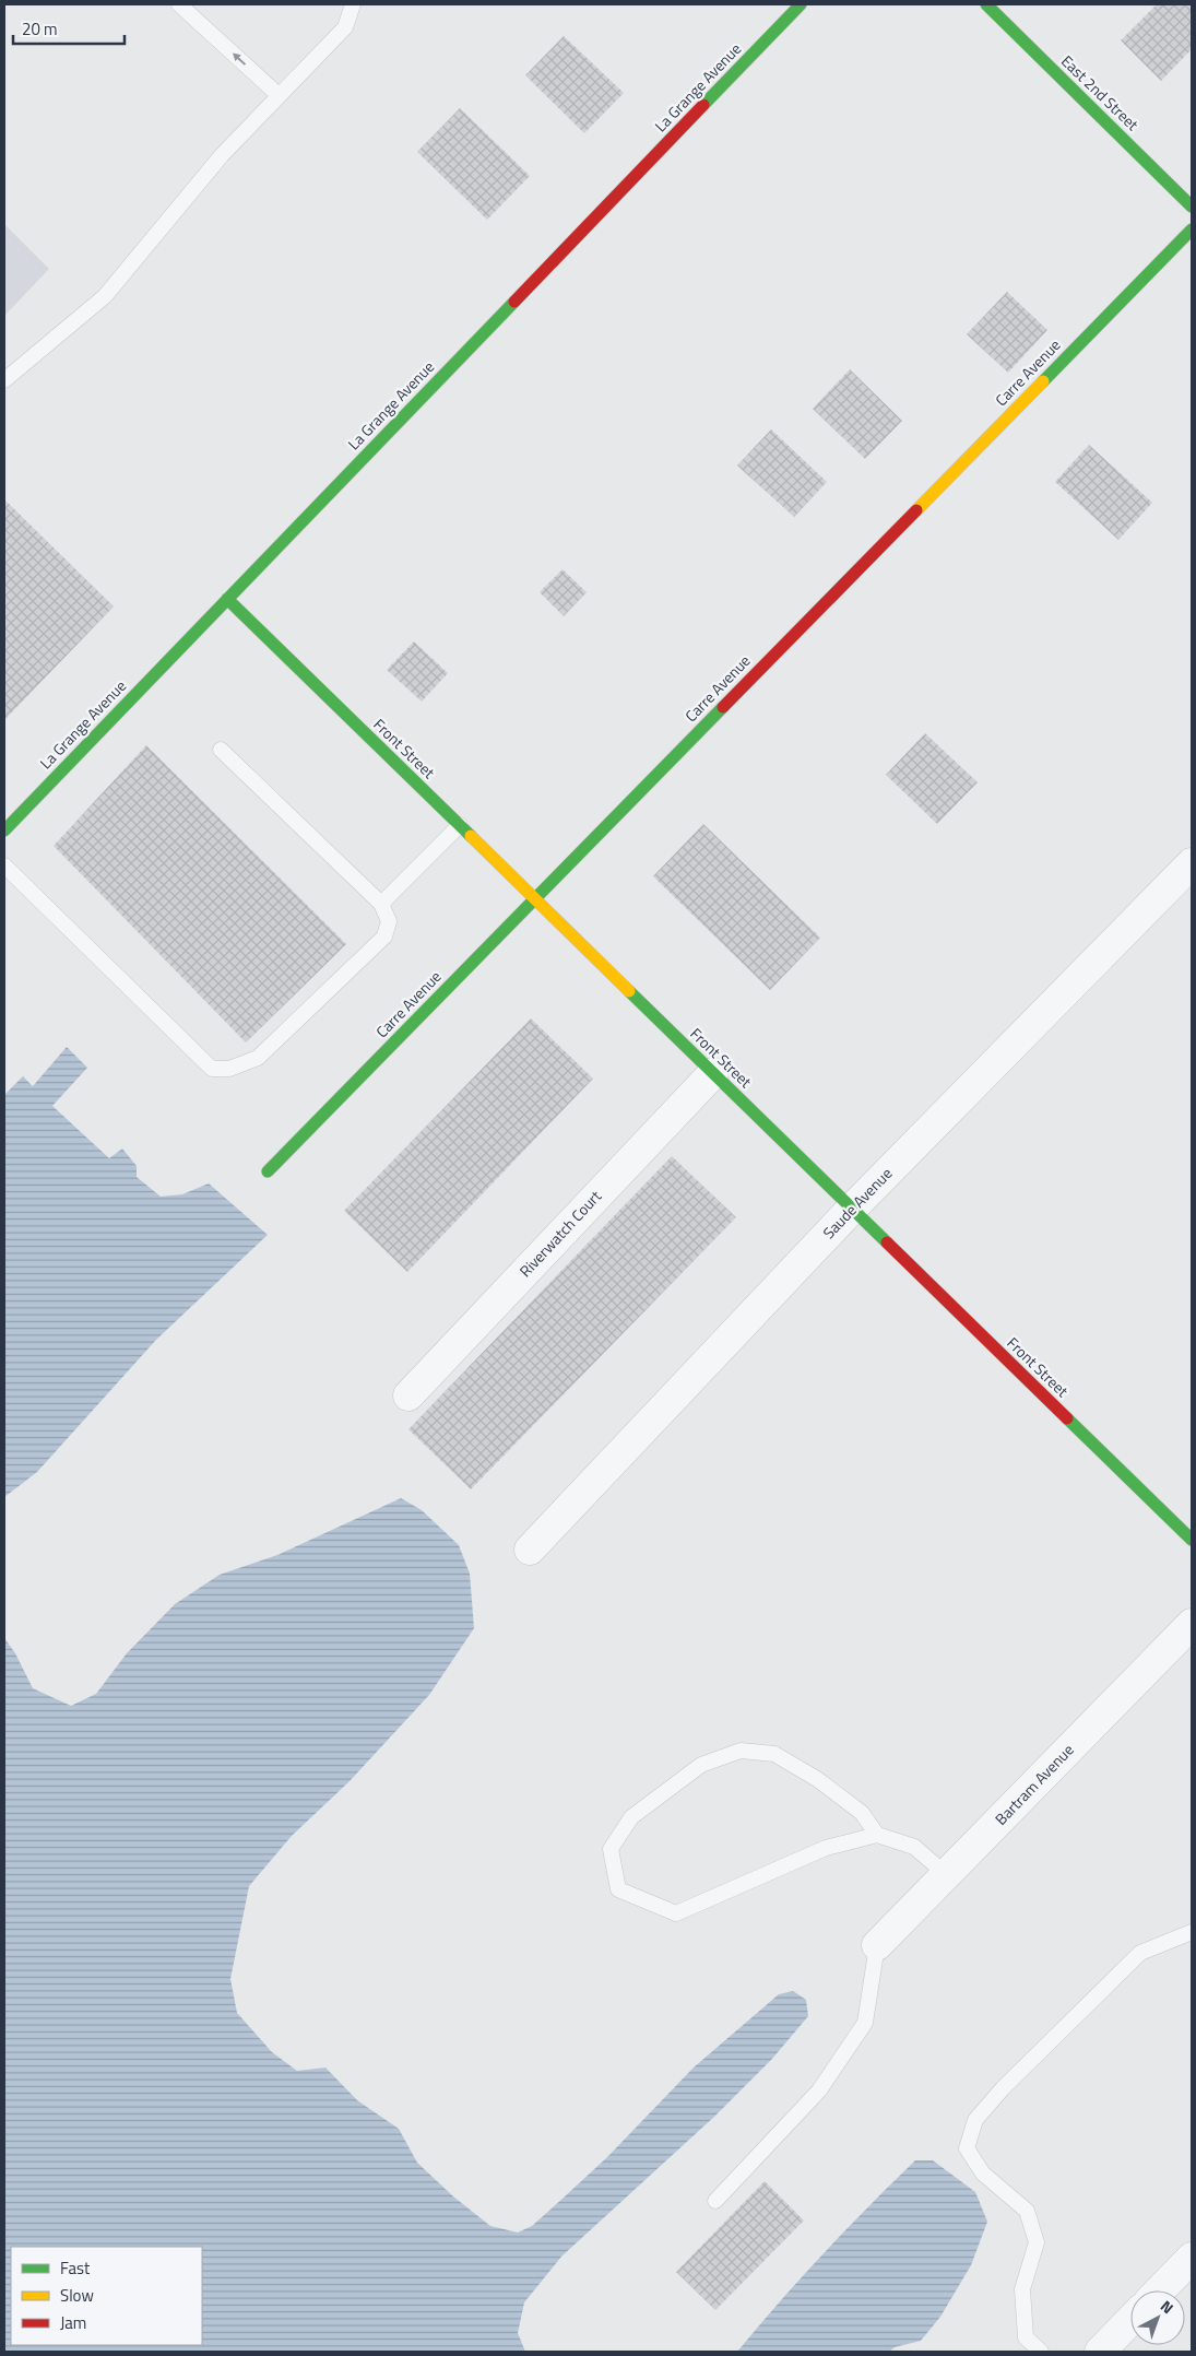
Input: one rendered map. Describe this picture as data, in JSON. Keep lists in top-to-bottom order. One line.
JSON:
{"streets":{"street":["La Grange Avenue","East 2nd Street","Carre Avenue","Front Street","Saude Avenue","Riverwatch Court","Bartram Avenue"]},"crossings":[["La Grange Avenue","Front Street"],["Carre Avenue","Front Street"],["Front Street","Saude Avenue"],["Front Street","Riverwatch Court"]],"legend":["Fast","Slow","Jam"],"scale_bar":"20 m","north":"top right"}
